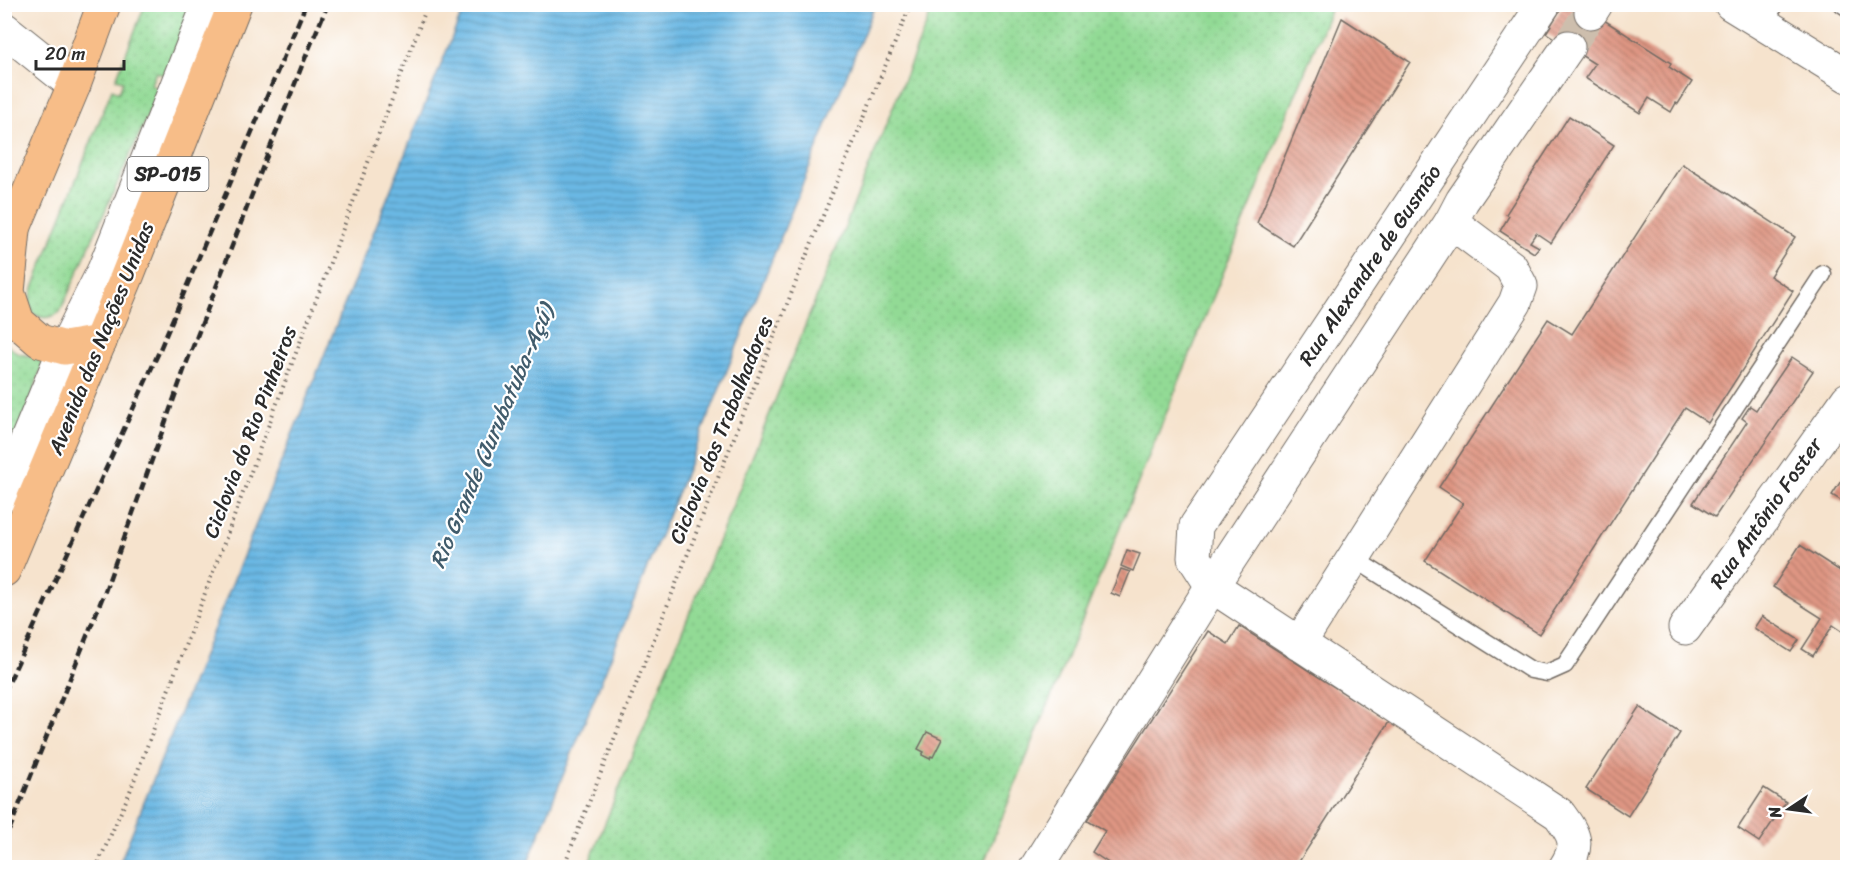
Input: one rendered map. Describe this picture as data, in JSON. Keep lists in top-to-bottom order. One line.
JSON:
{"streets":{"highway":["SP-015","Avenida das Nações Unidas"],"street":["Rua Alexandre de Gusmão","Rua Antônio Foster"],"path":["Ciclovia dos Trabalhadores","Ciclovia do Rio Pinheiros"]},"water":["Rio Grande (Jurubatuba-Açú)"],"scale_bar":"20 m","north":"left"}
